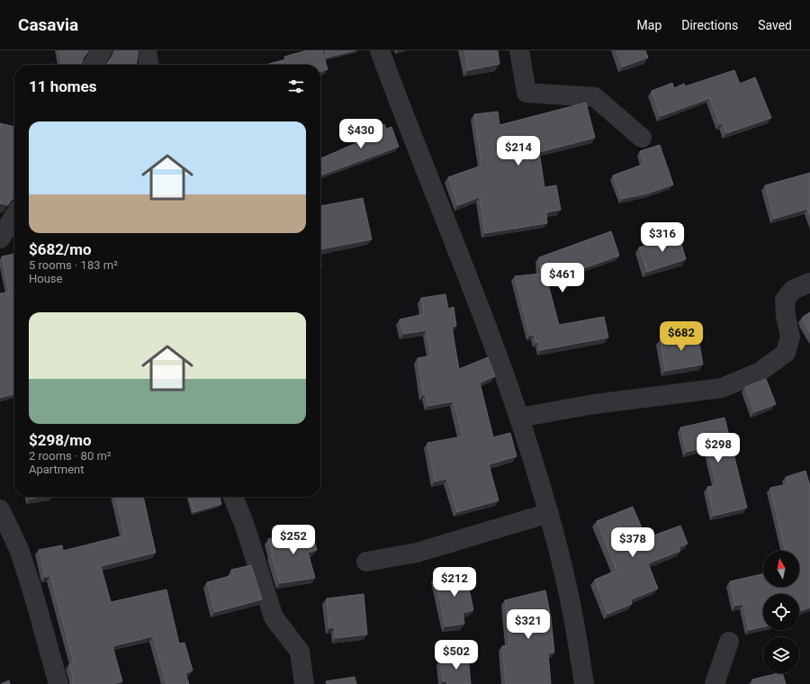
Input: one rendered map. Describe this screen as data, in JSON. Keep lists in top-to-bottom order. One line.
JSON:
{"north":"top","page":{"header":"Casavia","nav":["Map","Directions","Saved"],"heading":"11 homes","list":[{"name":"$682/mo","note":"5 rooms · 183 m² · House"},{"name":"$298/mo","note":"2 rooms · 80 m² · Apartment"}],"price":["$430","$214","$316","$461","$682","$298","$252","$378","$212","$321","$502"]}}
